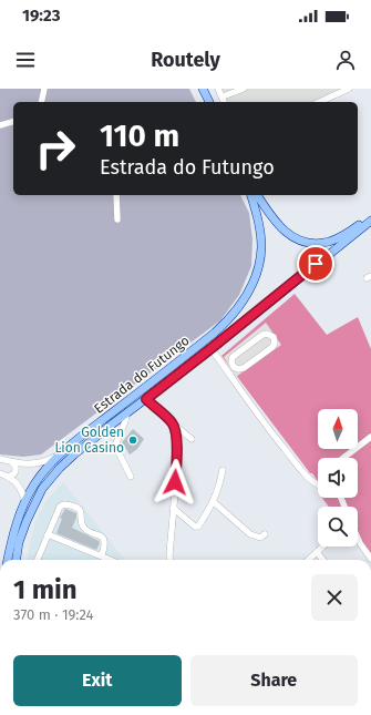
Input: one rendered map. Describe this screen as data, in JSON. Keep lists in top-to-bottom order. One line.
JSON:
{"streets":{"main road":["Estrada do Futungo"]},"places":["Golden Lion Casino"],"north":"top","page":{"status":"19:23","header":"Routely","turn":["110 m","Estrada do Futungo"],"heading":["1 min","370 m · 19:24"],"buttons":["Exit","Share"]}}
